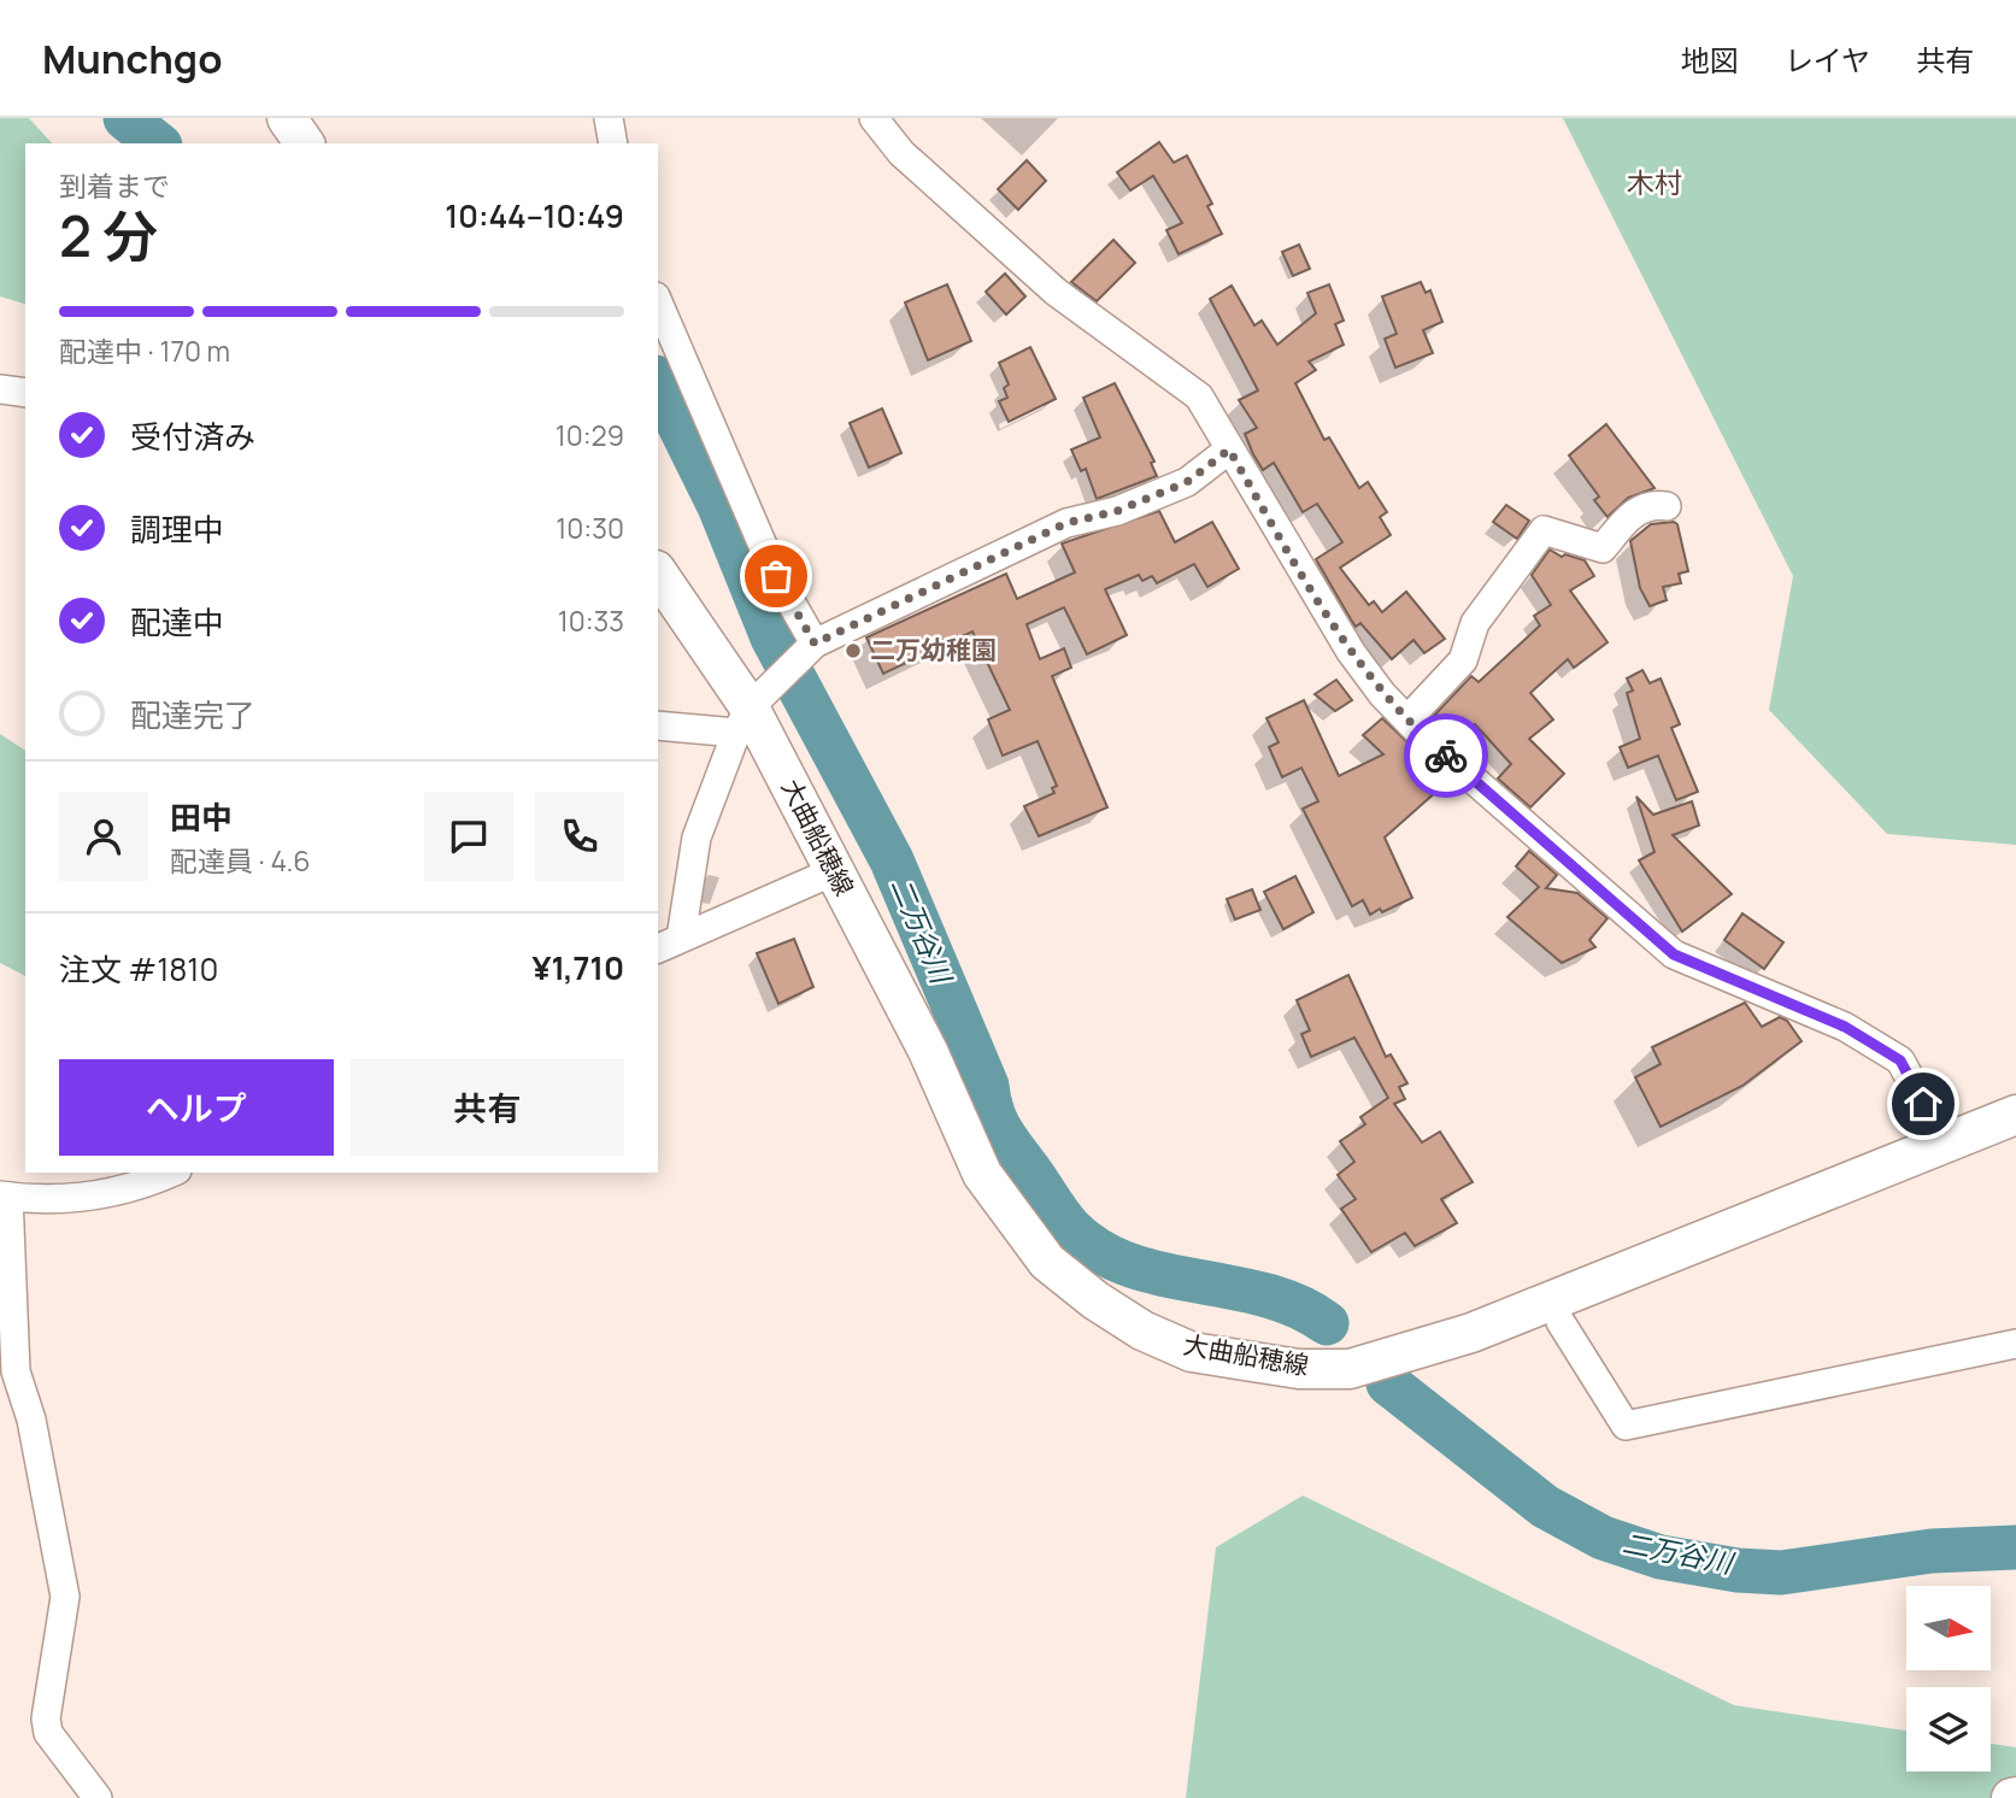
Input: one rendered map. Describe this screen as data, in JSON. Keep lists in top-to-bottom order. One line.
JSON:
{"streets":{"main road":["大曲船穂線"]},"districts":["木村"],"water":["二万谷川"],"places":["二万幼稚園"],"north":"right","page":{"header":"Munchgo","nav":["地図","レイヤ","共有"],"heading":["2 分","到着まで","10:44–10:49"],"panel":["田中","配達員 · 4.6","注文 #1810","¥1,710"],"bar":"配達中 · 170 m","list":[["受付済み","10:29"],["調理中","10:30"],["配達中","10:33"],"配達完了"],"buttons":["ヘルプ","共有"]}}
